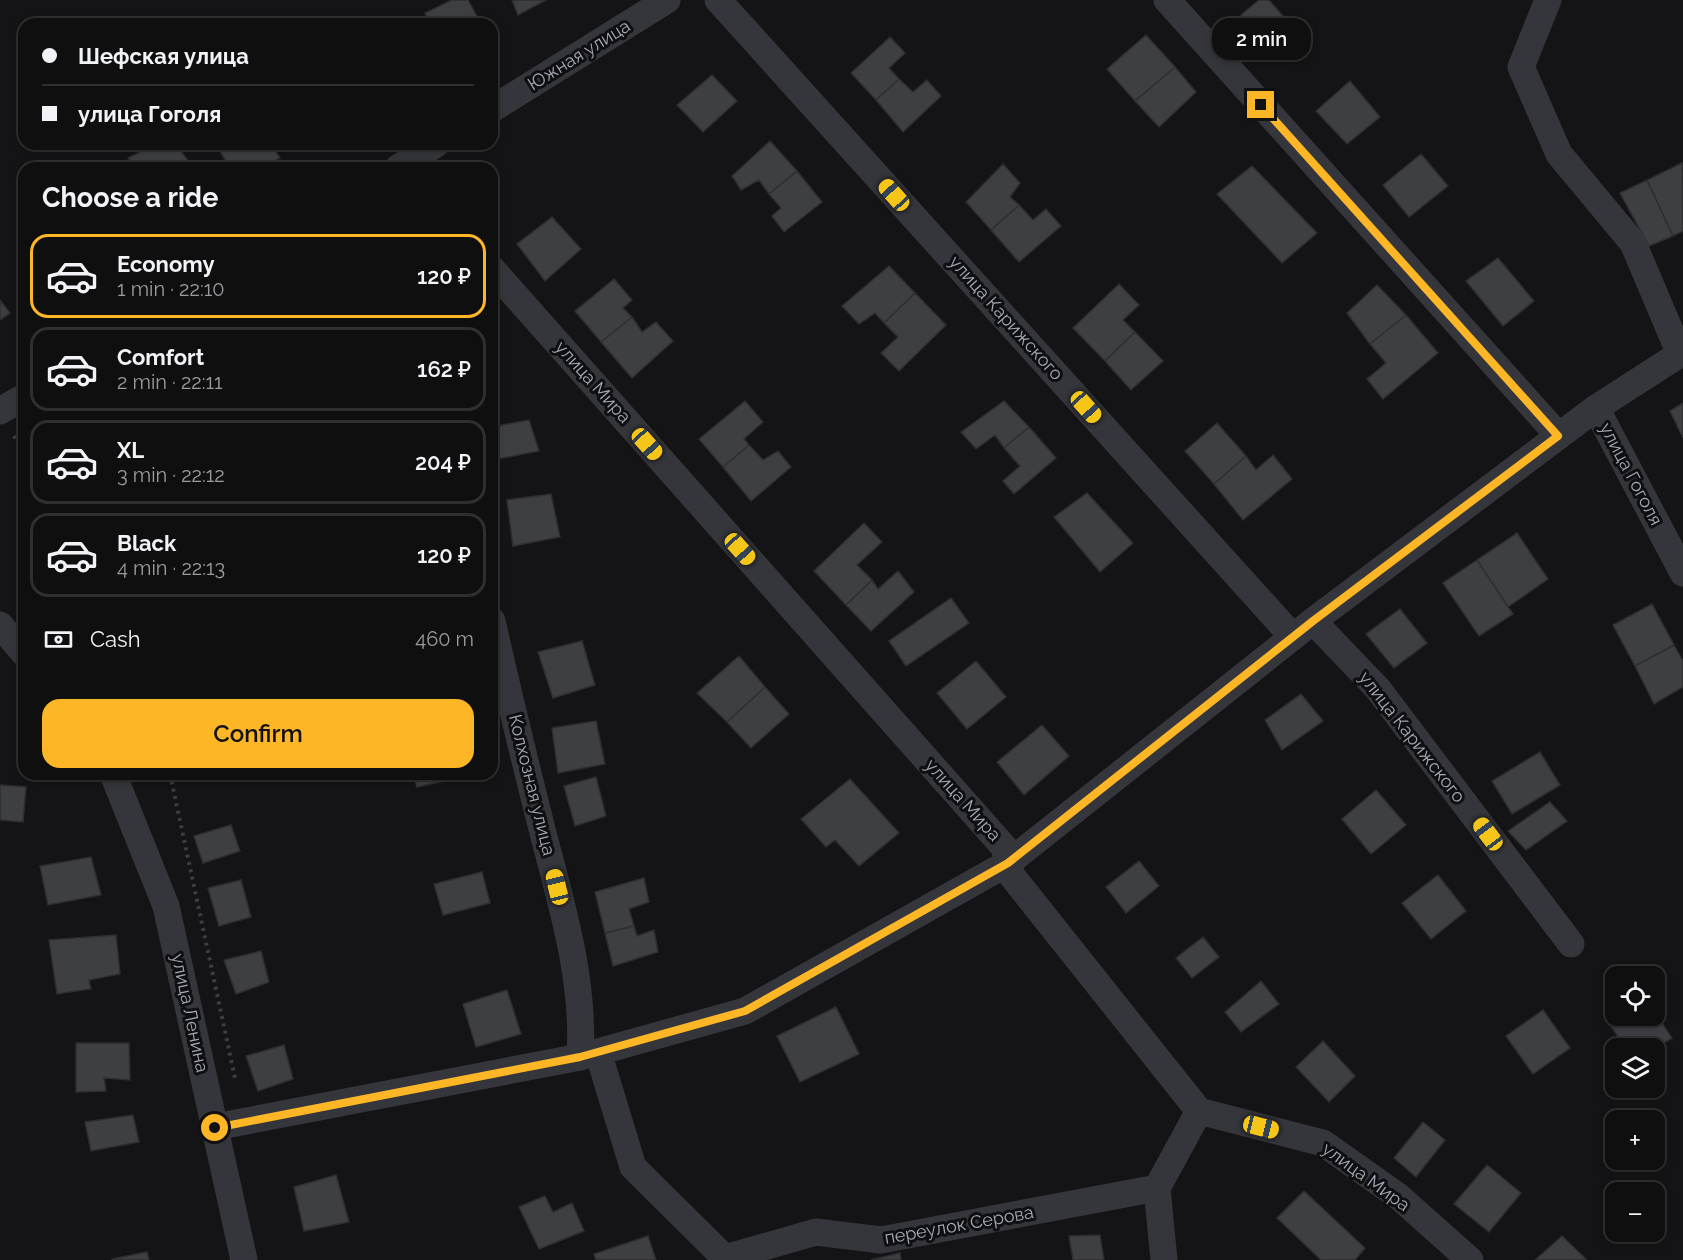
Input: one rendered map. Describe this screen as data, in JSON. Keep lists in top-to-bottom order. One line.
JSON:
{"streets":{"street":["Южная улица","улица Карижского","улица Мира","улица Гоголя","Колхозная улица","улица Ленина","переулок Серова"]},"crossings":[["Колхозная улица","переулок Серова"]],"page":{"bubble":"2 min","banner":["Шефская улица","улица Гоголя"],"heading":"Choose a ride","list":[{"name":"Economy","note":"1 min · 22:10","value":"120 ₽"},{"name":"Comfort","note":"2 min · 22:11","value":"162 ₽"},{"name":"XL","note":"3 min · 22:12","value":"204 ₽"},{"name":"Black","note":"4 min · 22:13","value":"120 ₽"}],"pay":["Cash","460 m"],"buttons":"Confirm","map_buttons":["+","−"]}}
